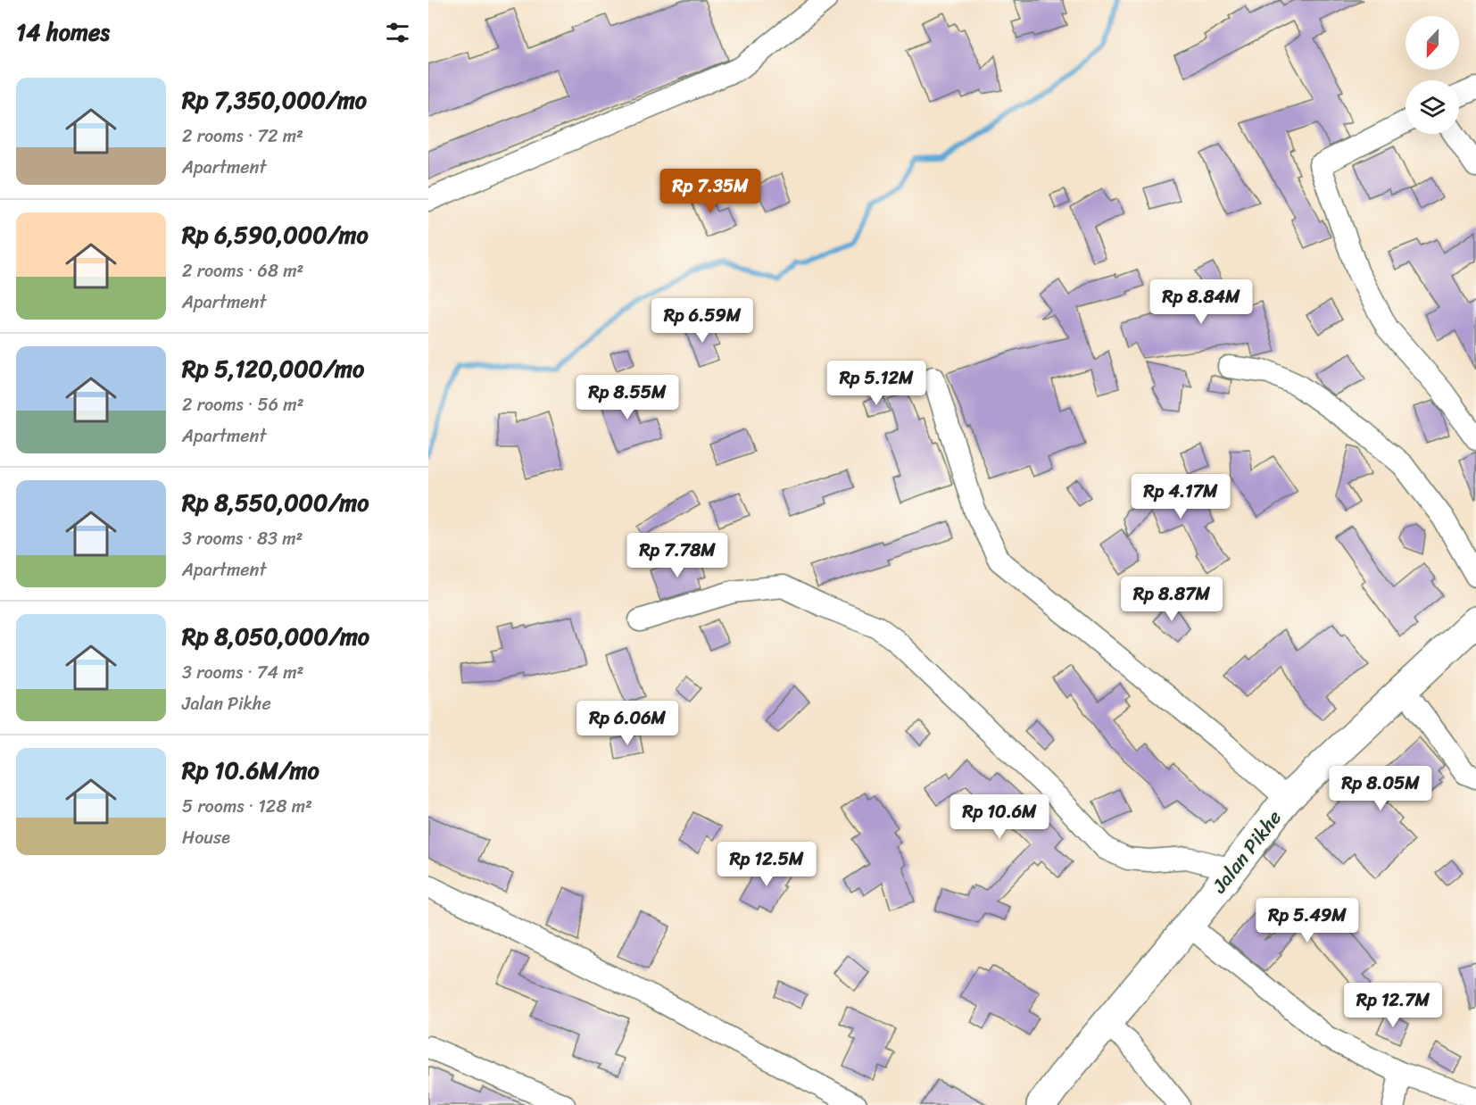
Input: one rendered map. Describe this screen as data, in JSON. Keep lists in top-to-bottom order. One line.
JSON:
{"streets":{"highway":["Jalan Pikhe"]},"north":"bottom","page":{"heading":"14 homes","list":[{"name":"Rp 7,350,000/mo","note":"2 rooms · 72 m² · Apartment"},{"name":"Rp 6,590,000/mo","note":"2 rooms · 68 m² · Apartment"},{"name":"Rp 5,120,000/mo","note":"2 rooms · 56 m² · Apartment"},{"name":"Rp 8,550,000/mo","note":"3 rooms · 83 m² · Apartment"},{"name":"Rp 8,050,000/mo","note":"3 rooms · 74 m² · Jalan Pikhe"},{"name":"Rp 10.6M/mo","note":"5 rooms · 128 m² · House"}],"price":["Rp 7.35M","Rp 8.84M","Rp 6.59M","Rp 5.12M","Rp 8.55M","Rp 4.17M","Rp 7.78M","Rp 8.87M","Rp 6.06M","Rp 8.05M","Rp 10.6M","Rp 12.5M","Rp 5.49M","Rp 12.7M"]}}
